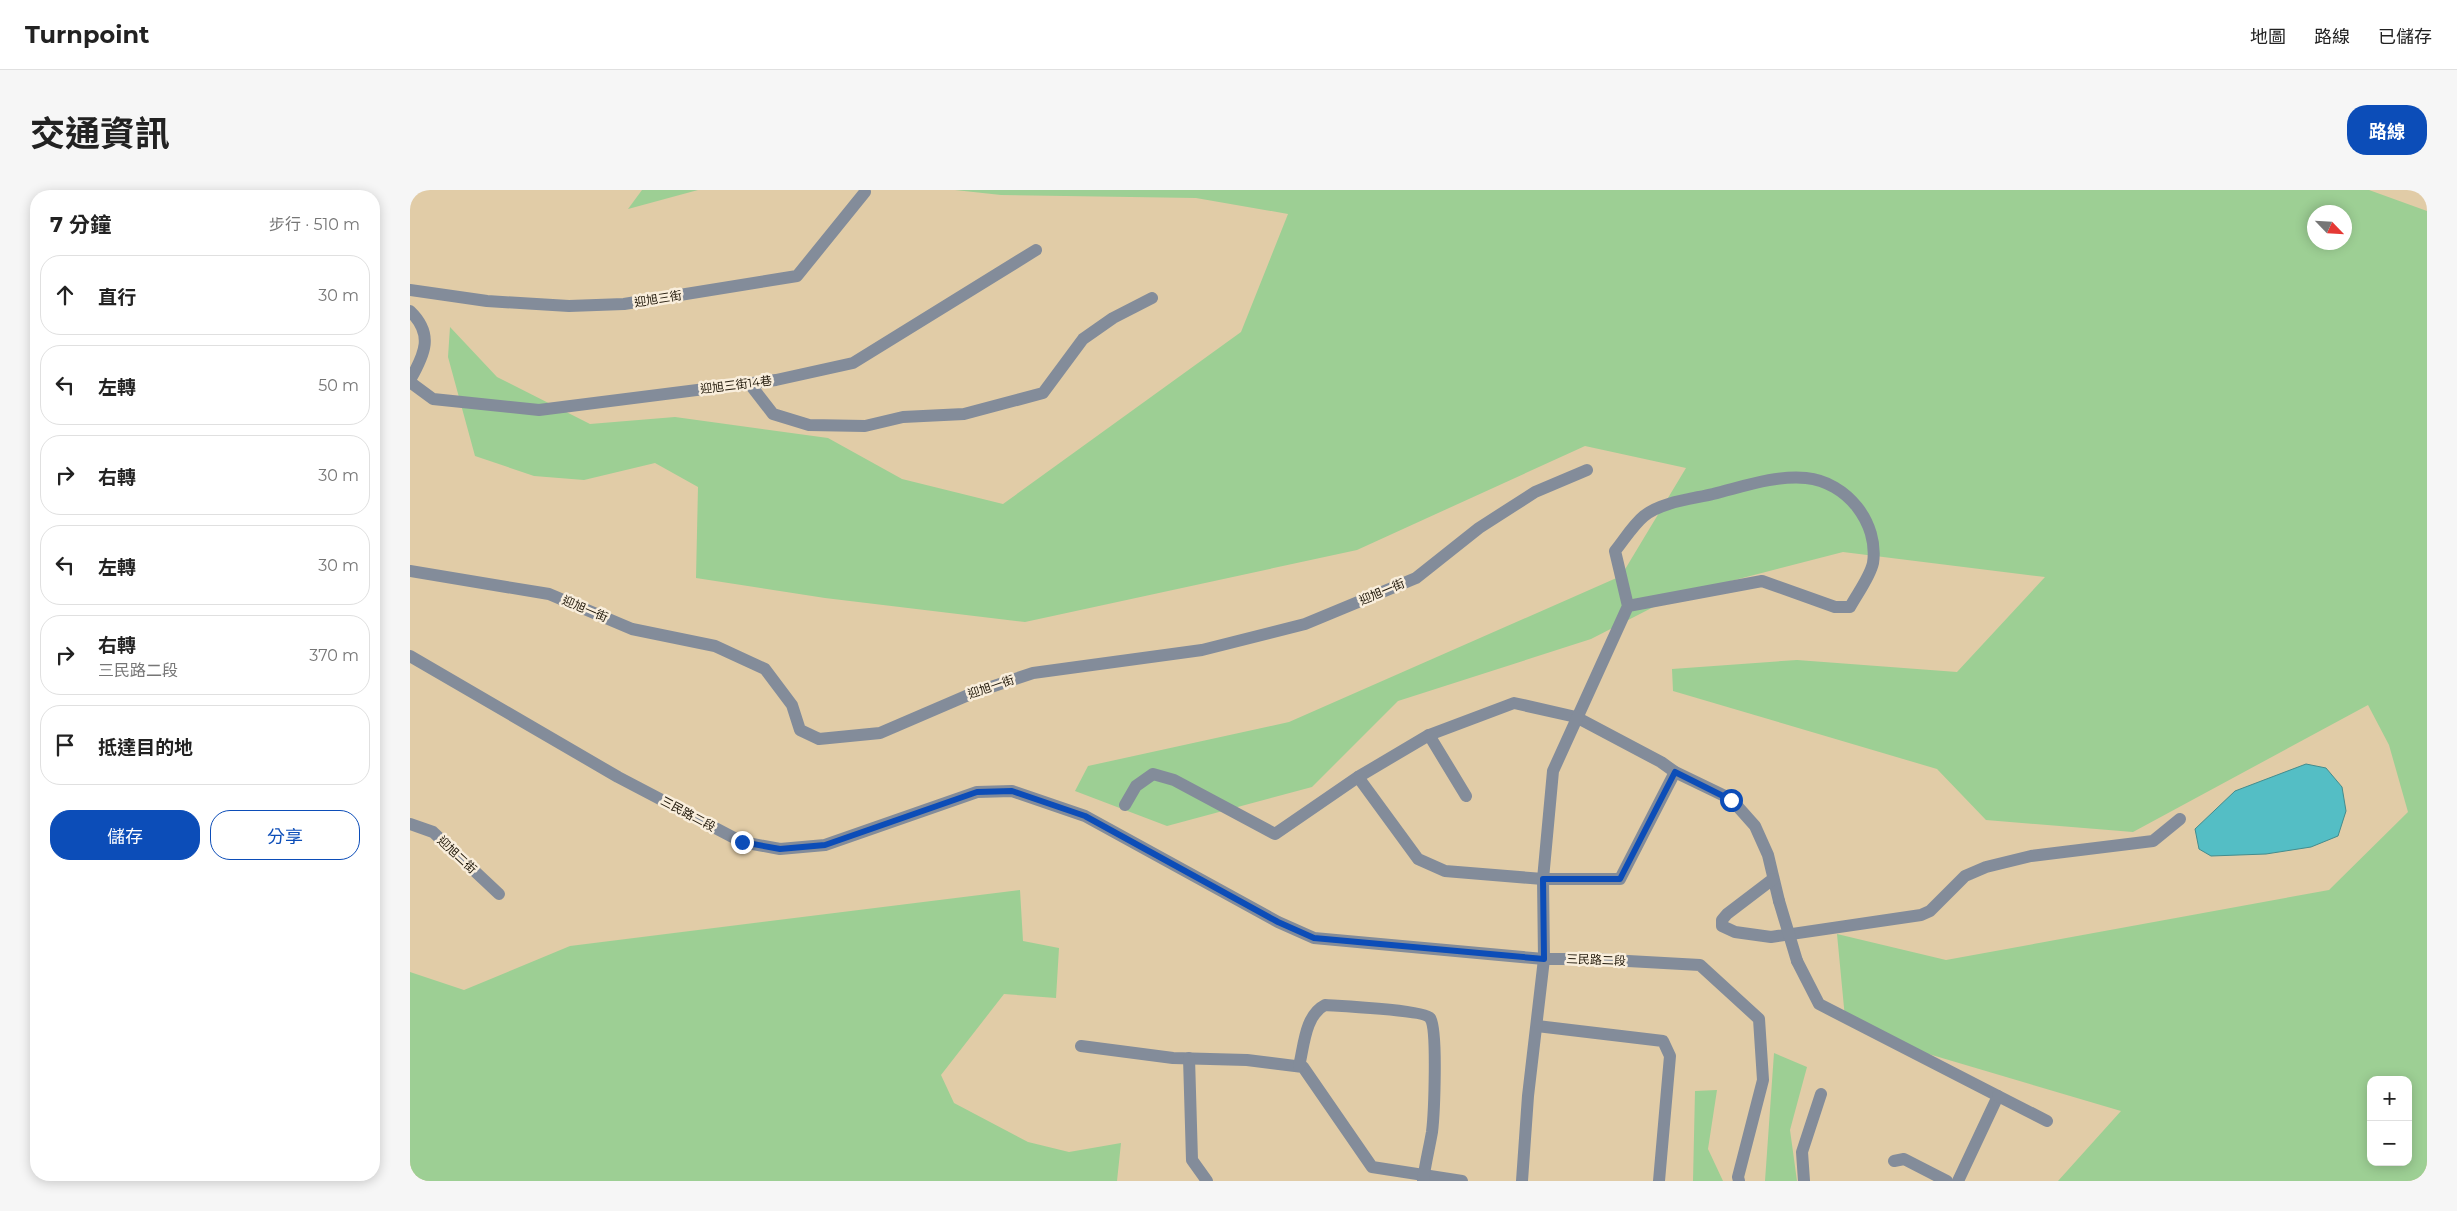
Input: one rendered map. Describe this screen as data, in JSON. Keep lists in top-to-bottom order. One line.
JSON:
{"streets":{"street":["迎旭三街","迎旭三街14巷","迎旭一街","三民路二段","迎旭二街"]},"north":"bottom right","page":{"header":"Turnpoint","nav":["地圖","路線","已儲存"],"title":"交通資訊","buttons":["路線",["儲存","分享"]],"heading":["7 分鐘","步行 · 510 m"],"list":[["直行","30 m"],["左轉","50 m"],["右轉","30 m"],["左轉","30 m"],["右轉","三民路二段","370 m"],"抵達目的地"],"map_buttons":["+","−"]}}
